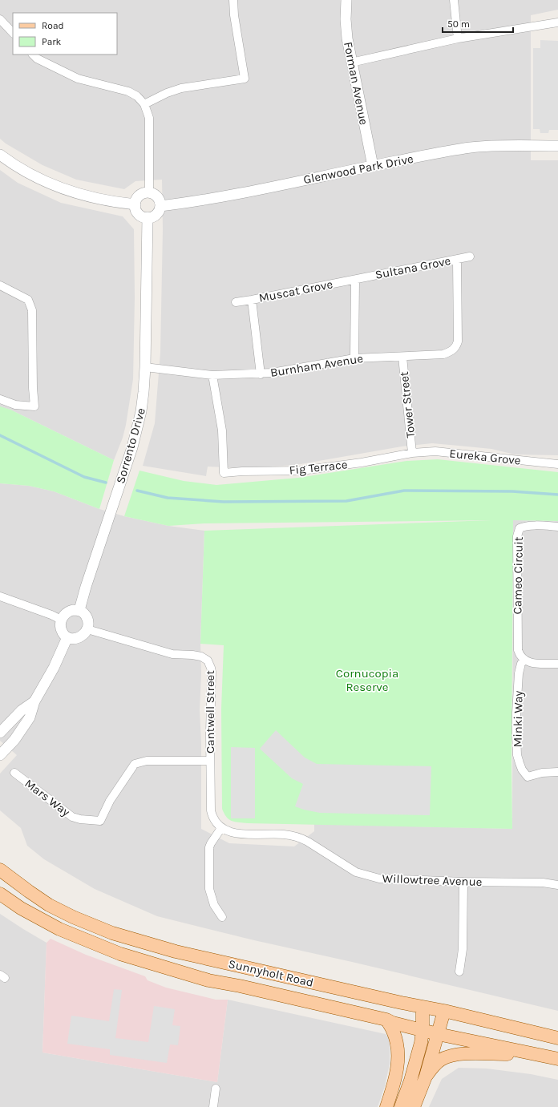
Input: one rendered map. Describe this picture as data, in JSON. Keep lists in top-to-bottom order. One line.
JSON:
{"streets":{"main road":["Sunnyholt Road"],"street":["Forman Avenue","Glenwood Park Drive","Sultana Grove","Muscat Grove","Burnham Avenue","Tower Street","Sorrento Drive","Eureka Grove","Fig Terrace","Cameo Circuit","Cantwell Street","Minki Way","Mars Way","Willowtree Avenue"]},"crossings":[["Forman Avenue","Glenwood Park Drive"],["Glenwood Park Drive","Sorrento Drive"],["Sultana Grove","Muscat Grove"],["Sultana Grove","Burnham Avenue"],["Burnham Avenue","Tower Street"],["Burnham Avenue","Sorrento Drive"],["Burnham Avenue","Fig Terrace"],["Tower Street","Eureka Grove"],["Tower Street","Fig Terrace"],["Sorrento Drive","Cantwell Street"],["Eureka Grove","Fig Terrace"],["Cameo Circuit","Minki Way"],["Cantwell Street","Mars Way"],["Cantwell Street","Willowtree Avenue"]],"parks":["Cornucopia Reserve"],"legend":["Road","Park"],"scale_bar":"50 m"}
